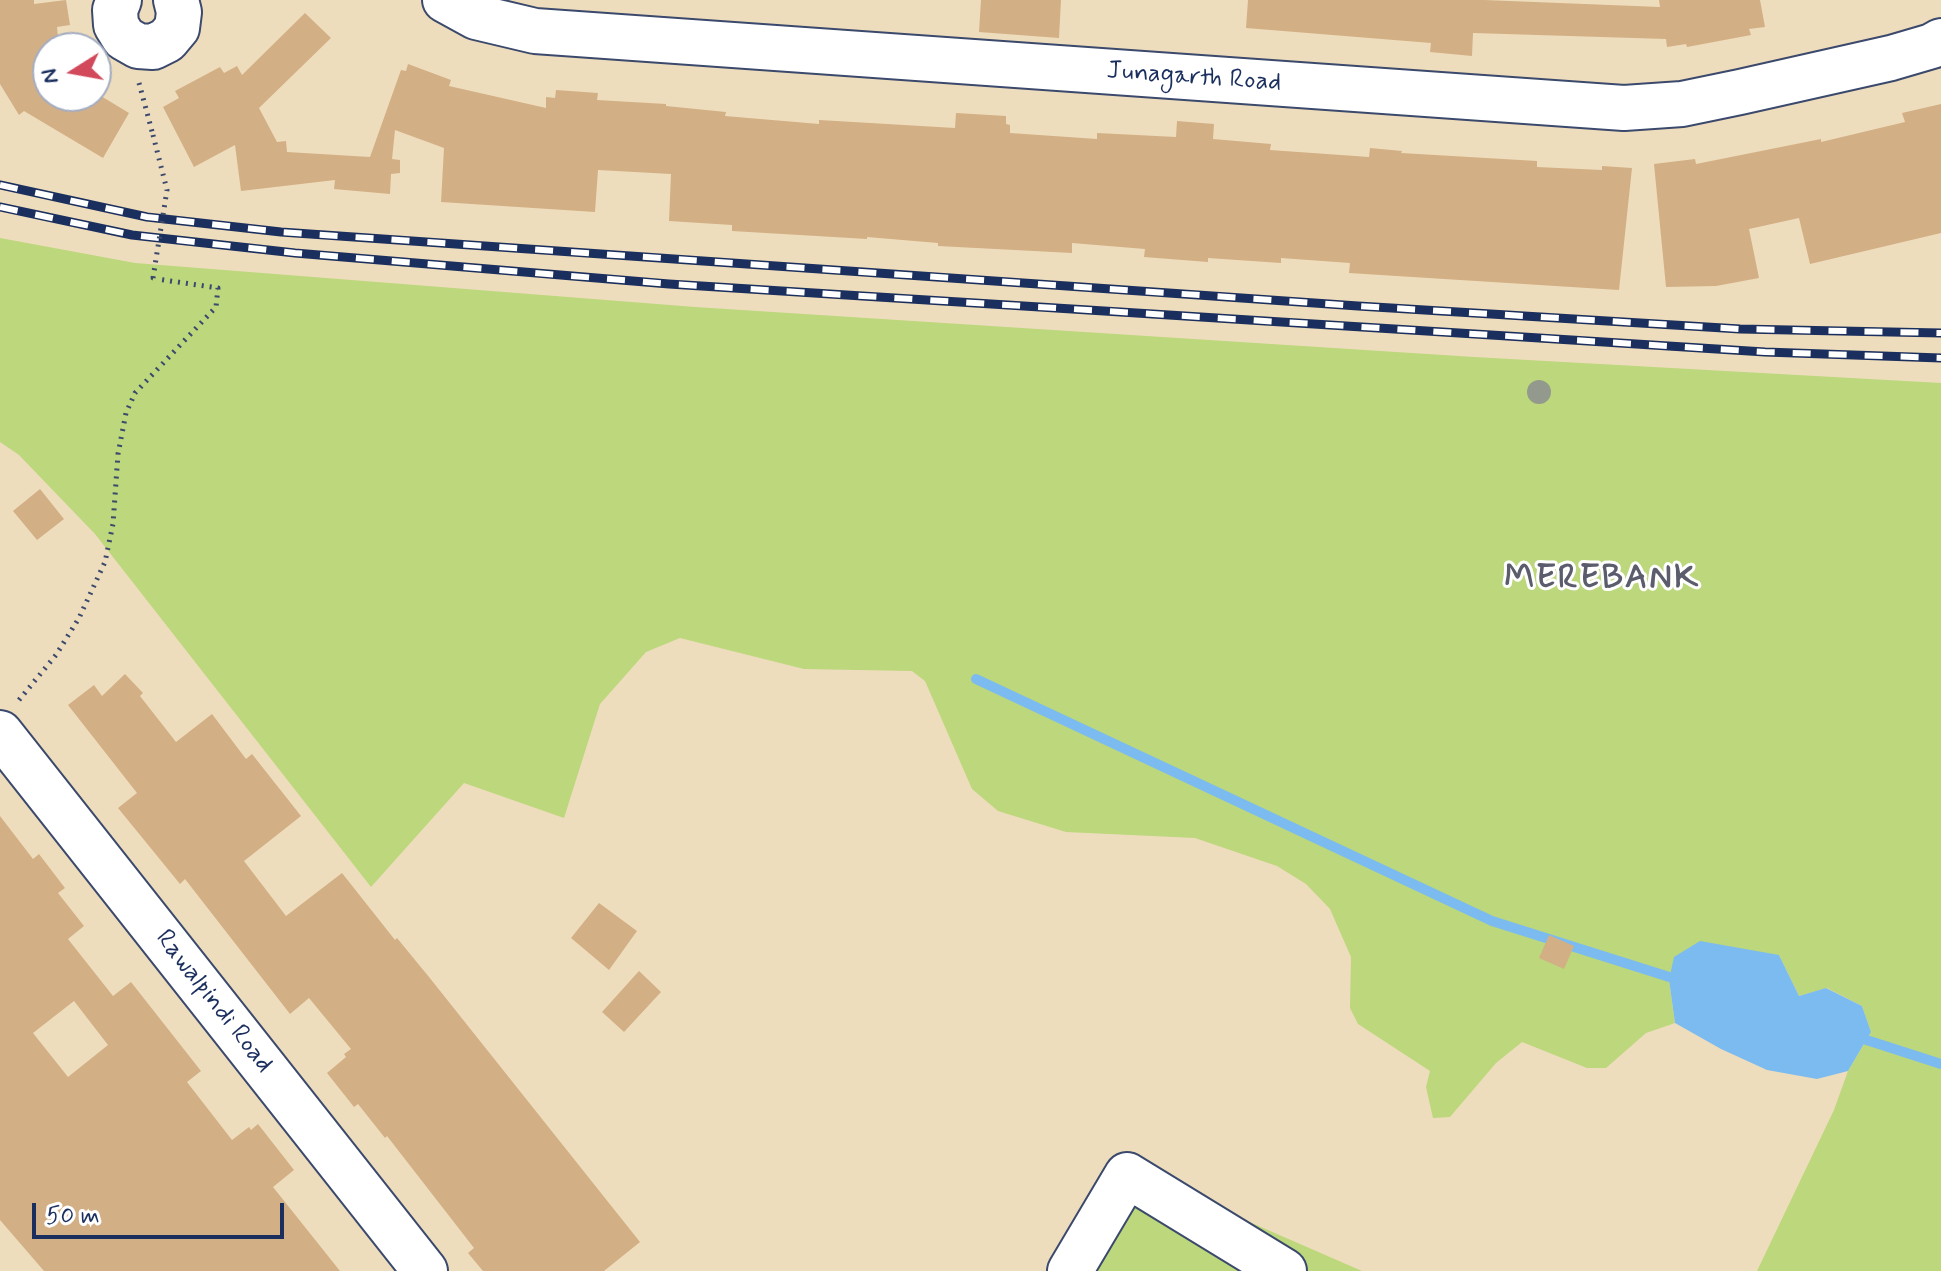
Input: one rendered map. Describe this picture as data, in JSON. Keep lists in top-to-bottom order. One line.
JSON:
{"streets":{"street":["Junagarth Road","Rawalpindi Road"]},"districts":["MEREBANK"],"scale_bar":"50 m","north":"left"}
